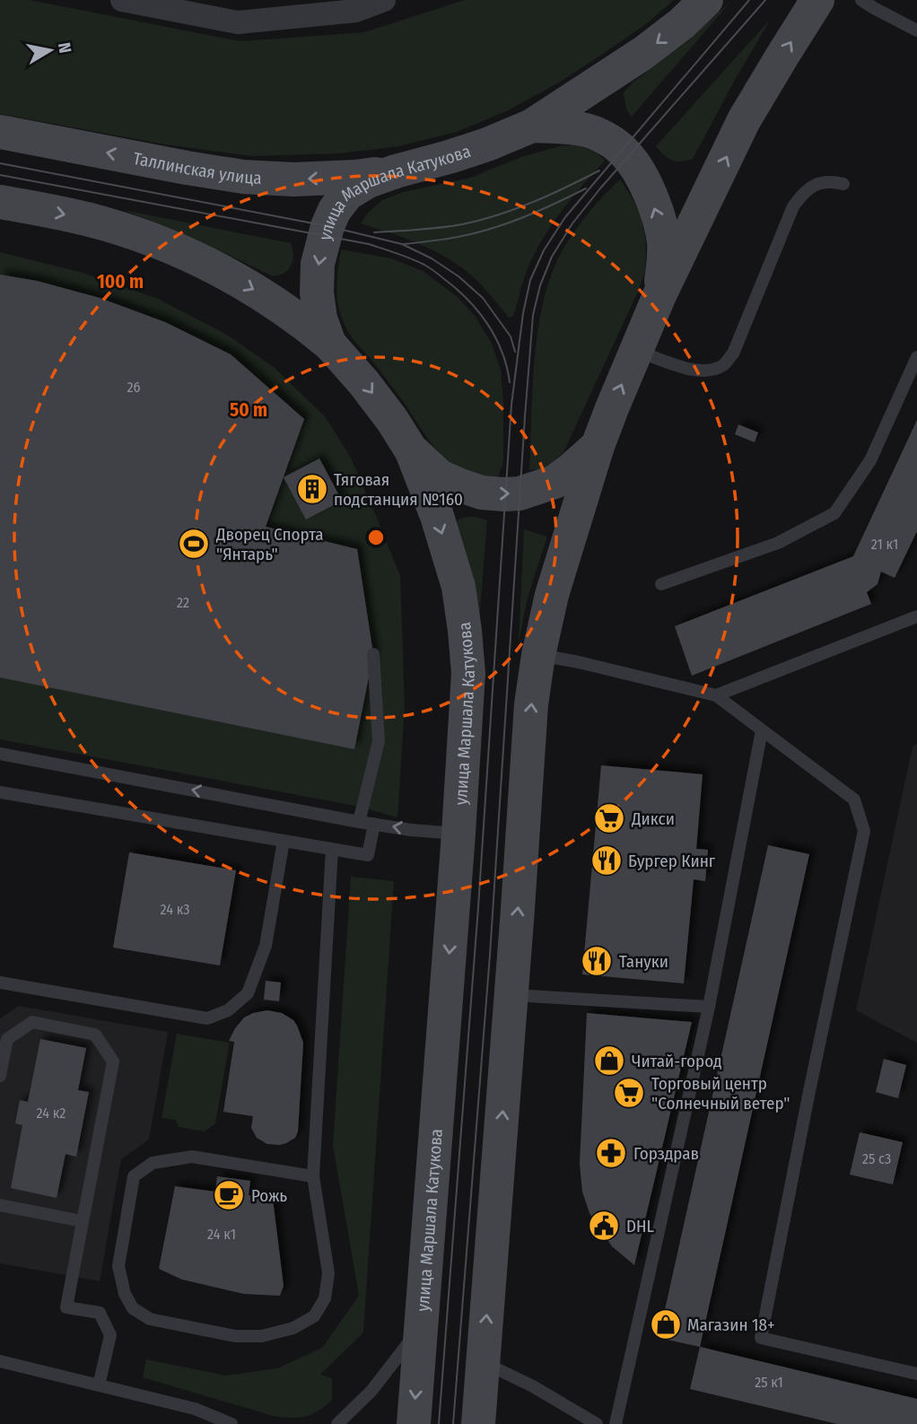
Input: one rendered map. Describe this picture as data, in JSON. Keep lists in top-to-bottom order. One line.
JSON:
{"streets":{"main road":["Таллинская улица","улица Маршала Катукова"]},"crossings":[["Таллинская улица","улица Маршала Катукова"]],"places":{"building":["Тяговая подстанция №160"],"sports":["Дворец Спорта \"Янтарь\""],"supermarket":["Дикси","Торговый центр \"Солнечный ветер\""],"restaurant":["Бургер Кинг","Тануки"],"shop":["Читай-город","Магазин 18+"],"pharmacy":["Горздрав"],"cafe":["Рожь"],"public building":["DHL"]},"house_numbers":["26","21 к1","22","24 к3","24 к2","25 с3","24 к1","25 к1"],"north":"right","rings":["100 m","50 m"]}
